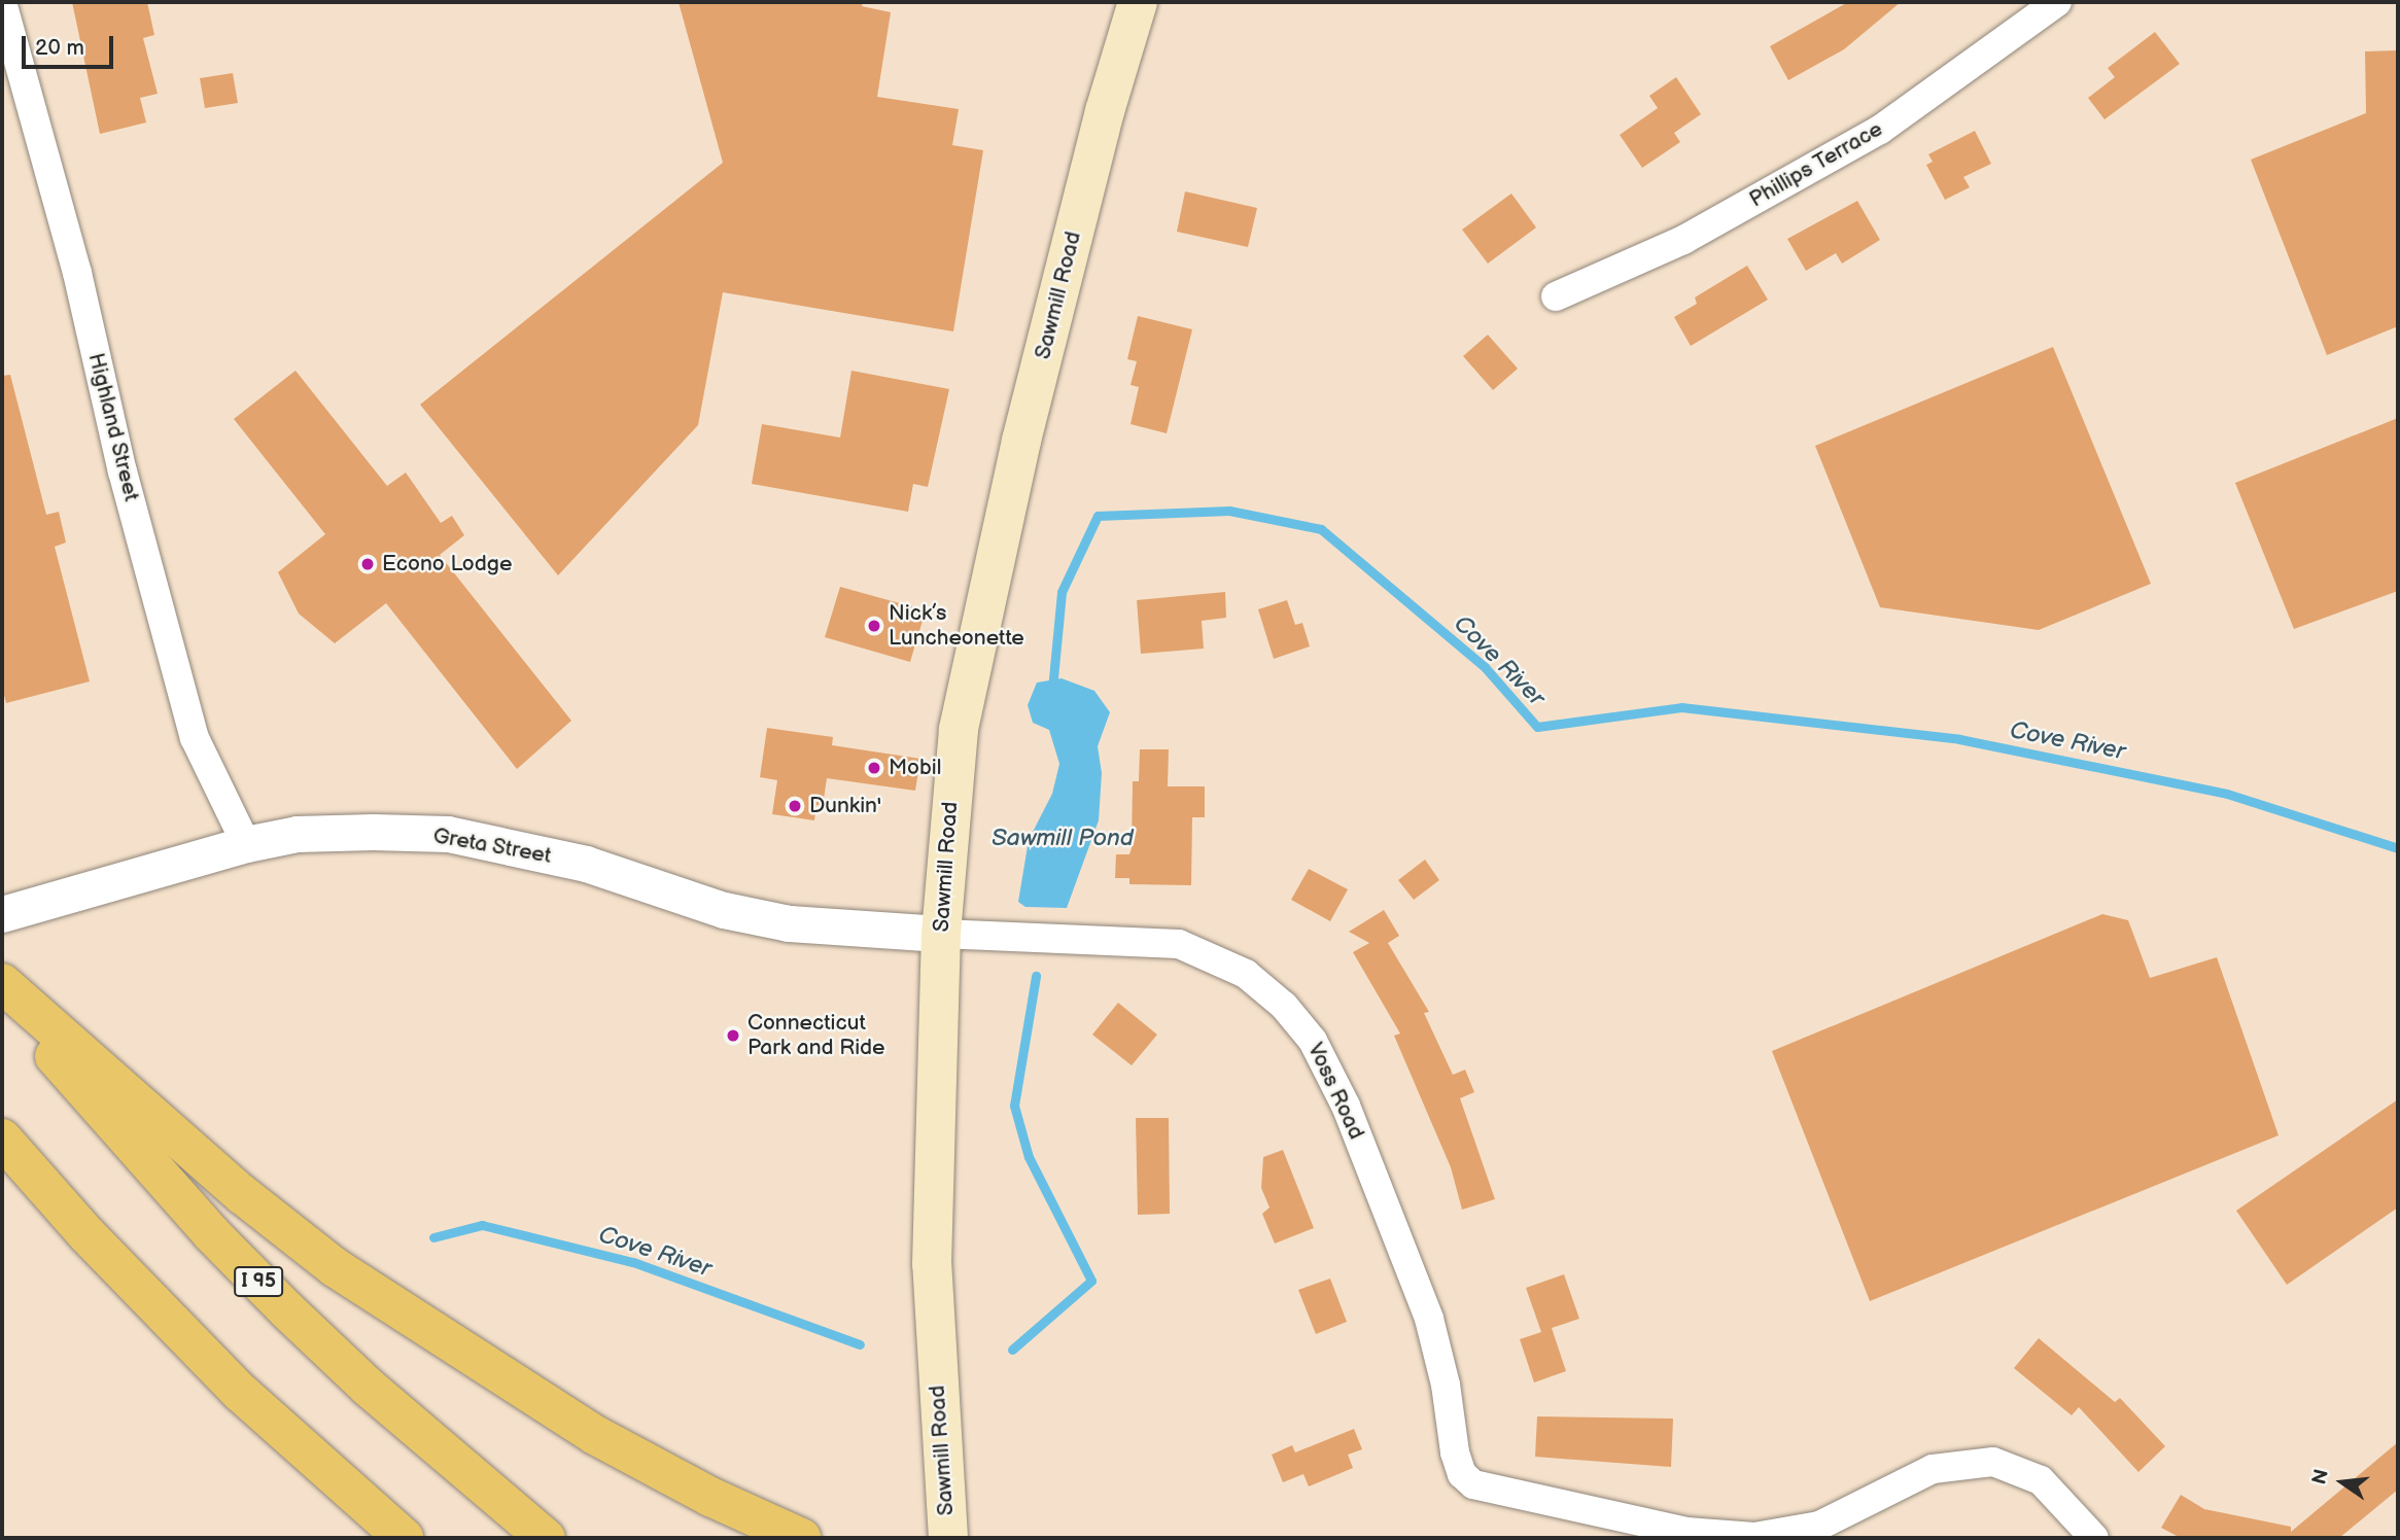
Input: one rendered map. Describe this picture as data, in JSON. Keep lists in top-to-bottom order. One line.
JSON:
{"streets":{"highway":["I 95"],"main road":["Sawmill Road"],"street":["Phillips Terrace","Highland Street","Greta Street","Voss Road"]},"crossings":[["Sawmill Road","Greta Street"],["Sawmill Road","Voss Road"],["Highland Street","Greta Street"],["Greta Street","Voss Road"]],"water":["Cove River","Sawmill Pond"],"places":["Econo Lodge","Nick’s Luncheonette","Mobil","Dunkin'","Connecticut Park and Ride"],"scale_bar":"20 m","north":"left"}
